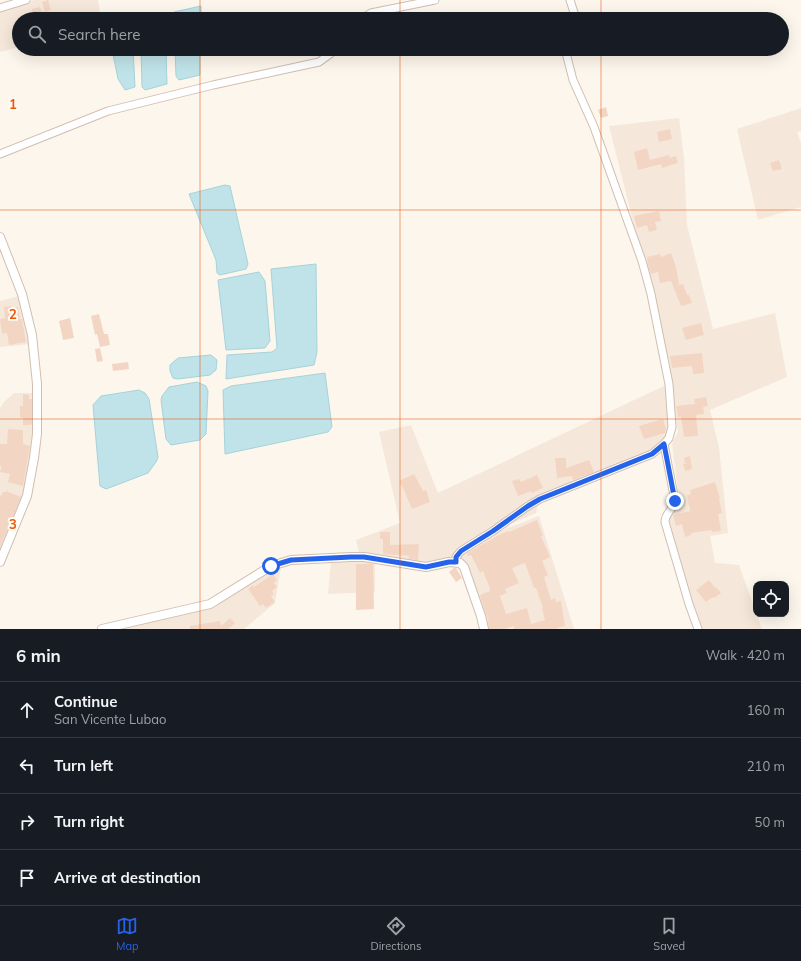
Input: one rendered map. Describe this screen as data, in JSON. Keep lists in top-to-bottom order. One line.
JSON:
{"page":{"search":"Search here","heading":["6 min","Walk · 420 m"],"list":[["Continue","San Vicente Lubao","160 m"],["Turn left","210 m"],["Turn right","50 m"],"Arrive at destination"],"nav":["Map","Directions","Saved"]},"grid":{"rows":["1","2","3"]}}
